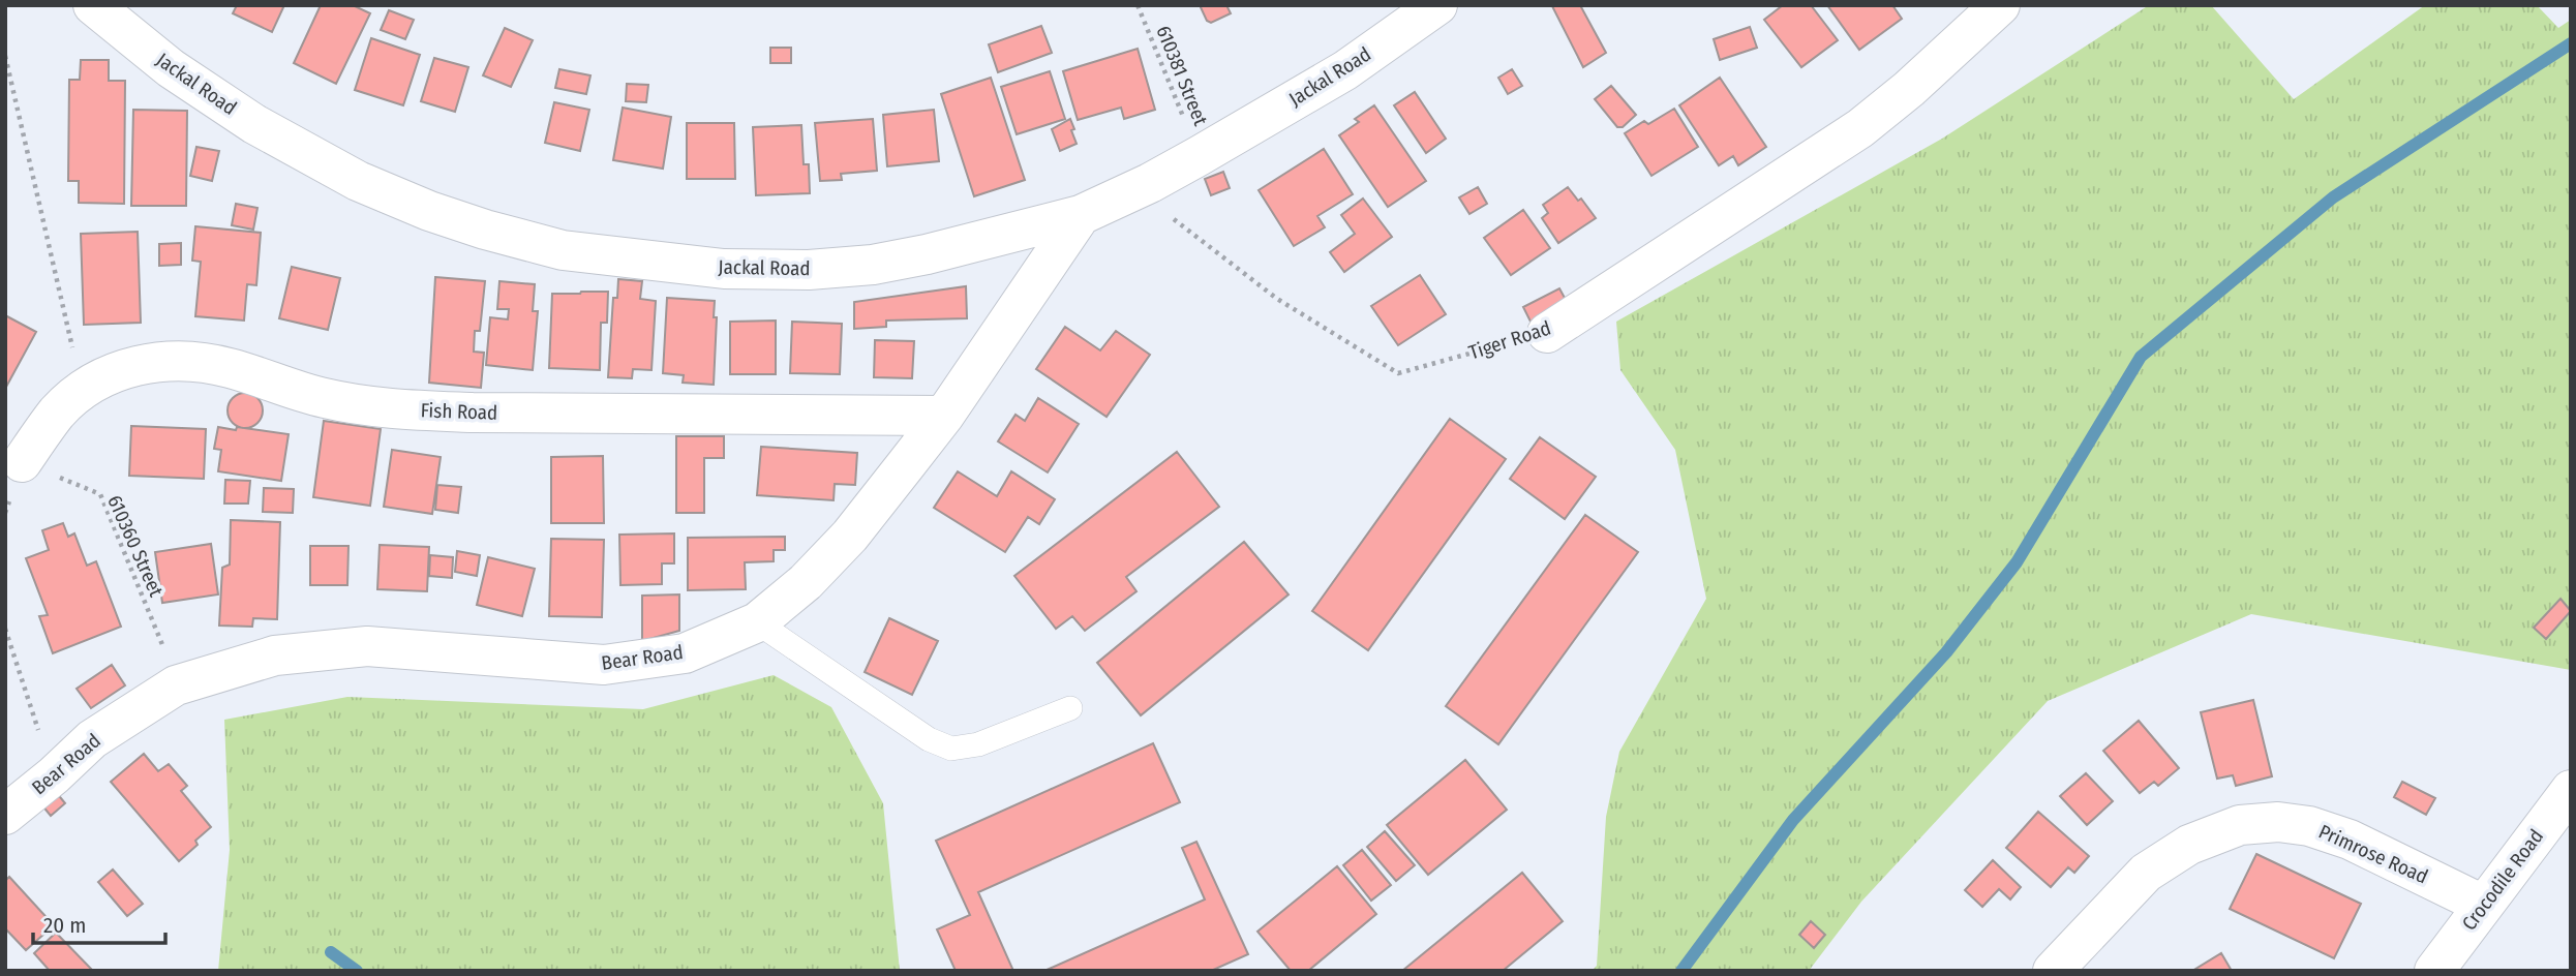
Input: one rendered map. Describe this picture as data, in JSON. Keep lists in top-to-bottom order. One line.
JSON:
{"streets":{"street":["Jackal Road","Tiger Road","Fish Road","Bear Road","Primrose Road","Crocodile Road"],"path":["610381 Street","610360 Street"]},"crossings":[["610381 Street","Jackal Road"],["Jackal Road","Tiger Road"],["Jackal Road","Bear Road"],["Fish Road","610360 Street"],["Fish Road","Bear Road"],["610360 Street","Bear Road"],["Primrose Road","Crocodile Road"]],"scale_bar":"20 m"}
